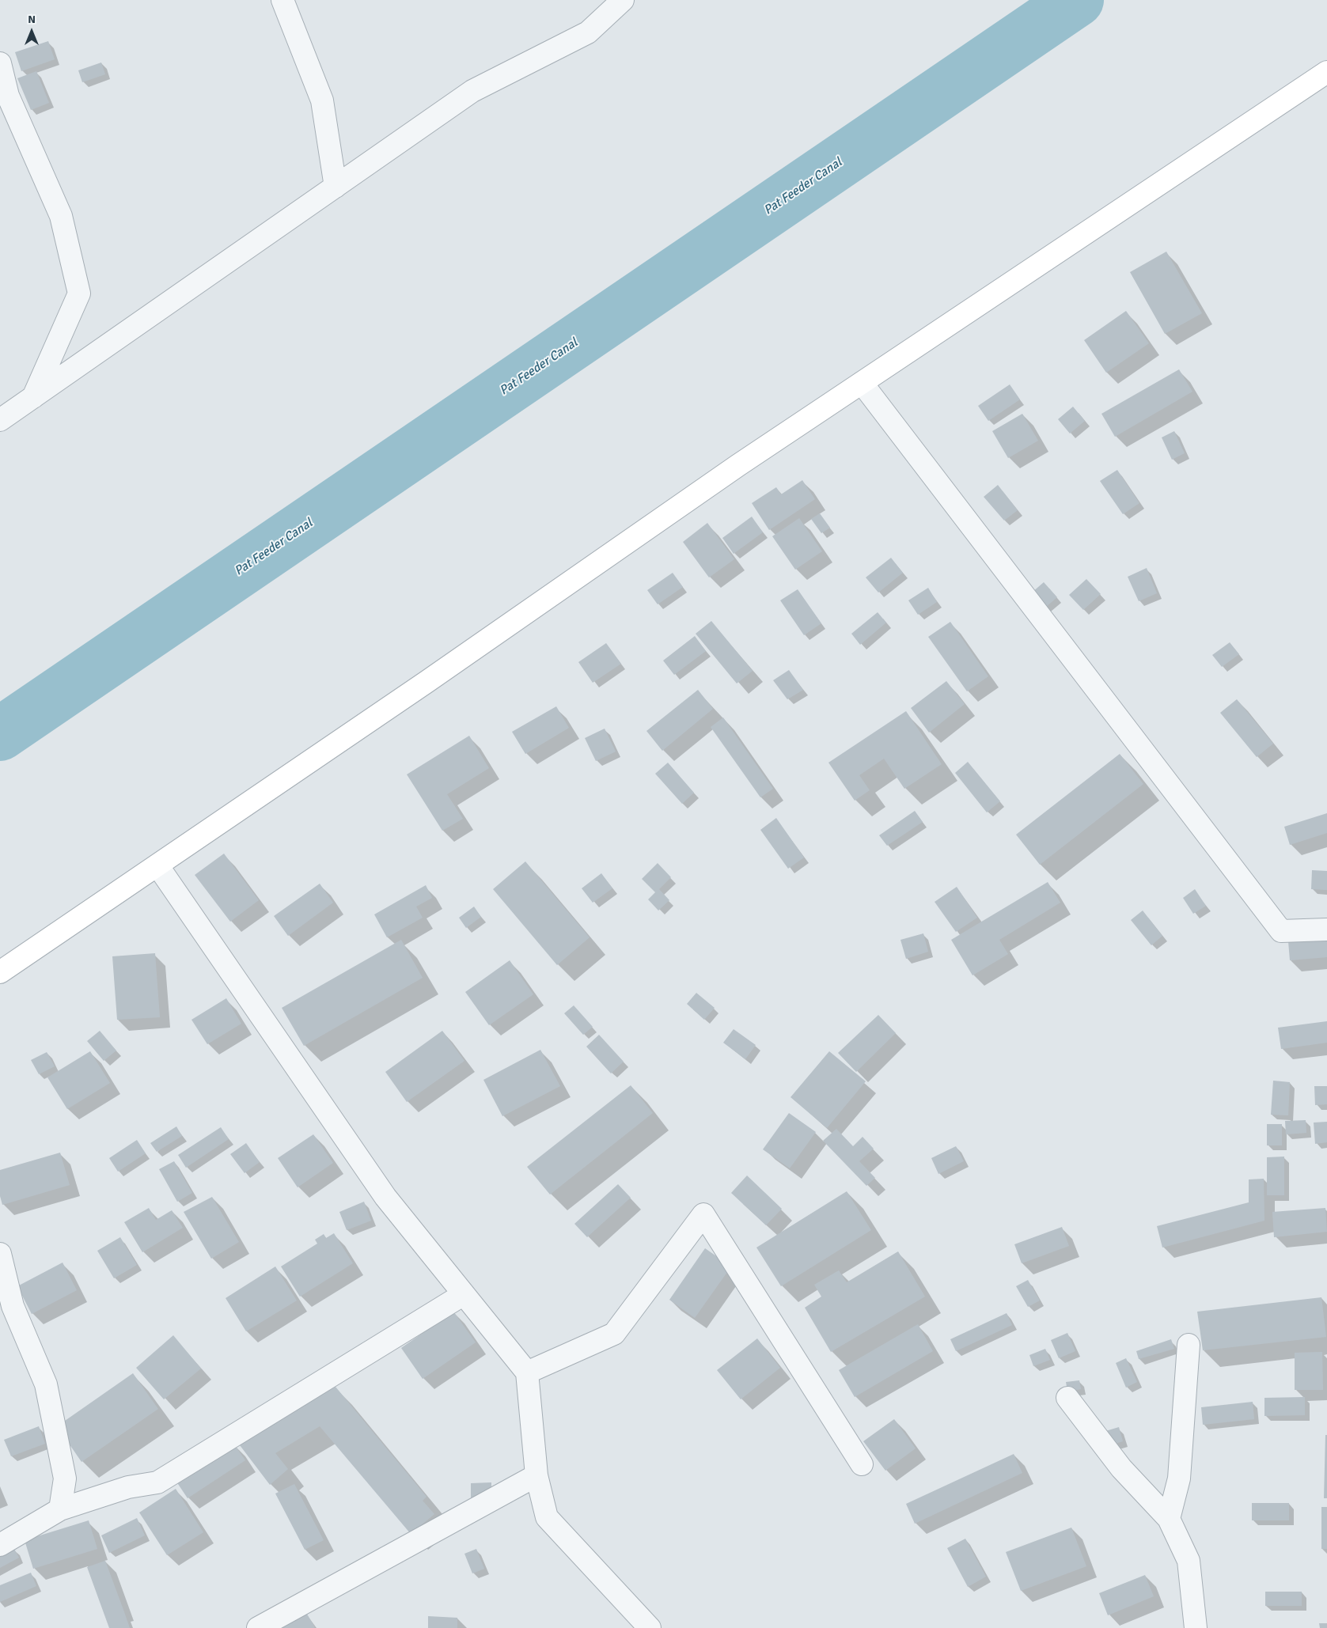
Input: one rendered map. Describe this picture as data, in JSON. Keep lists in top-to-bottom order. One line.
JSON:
{"water":["Pat Feeder Canal"],"north":"top"}
